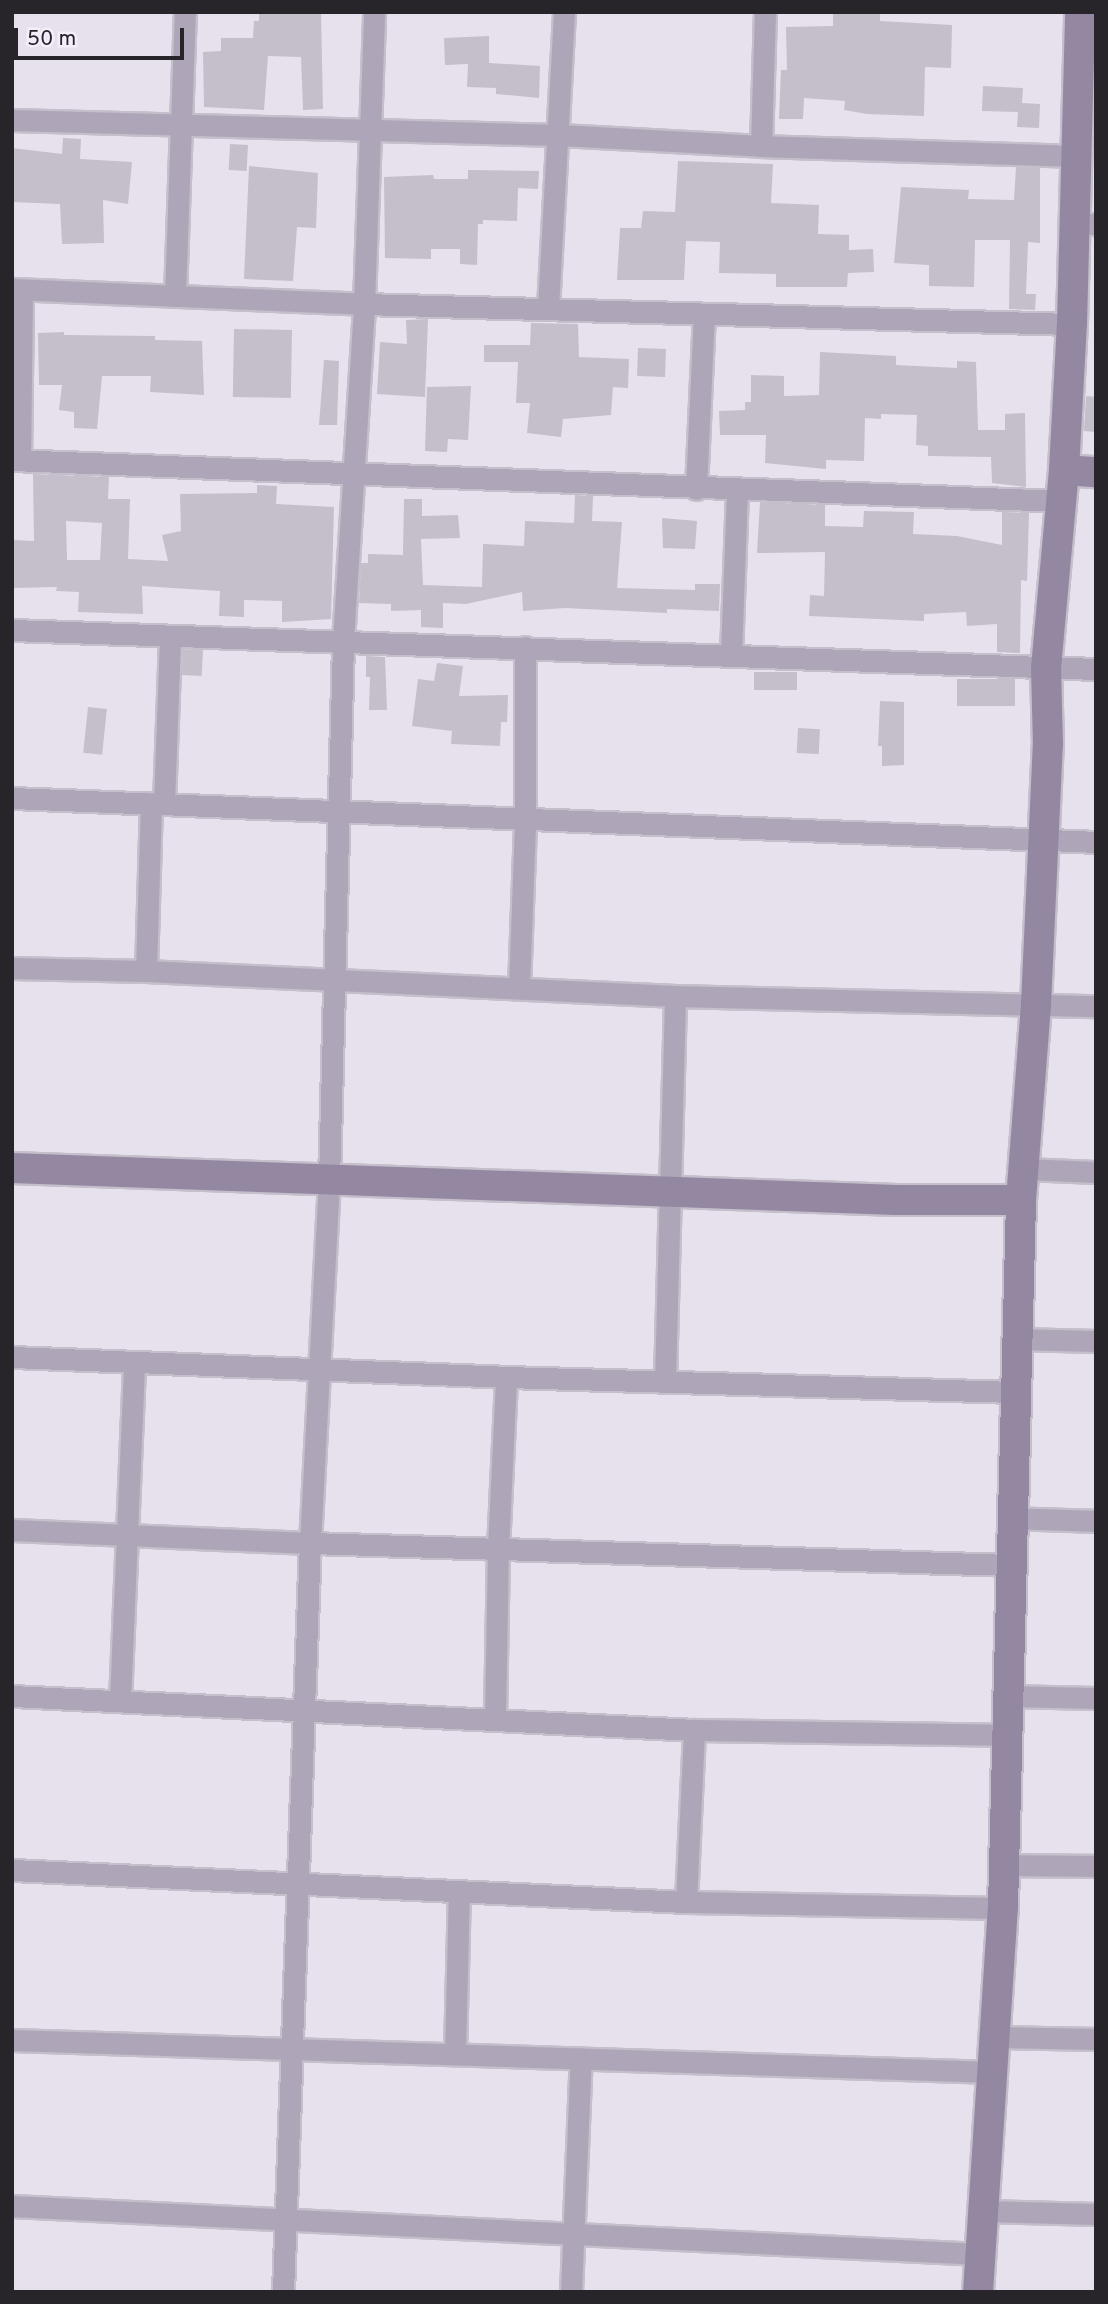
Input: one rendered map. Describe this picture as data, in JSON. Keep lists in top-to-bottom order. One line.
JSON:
{"scale_bar":"50 m"}
